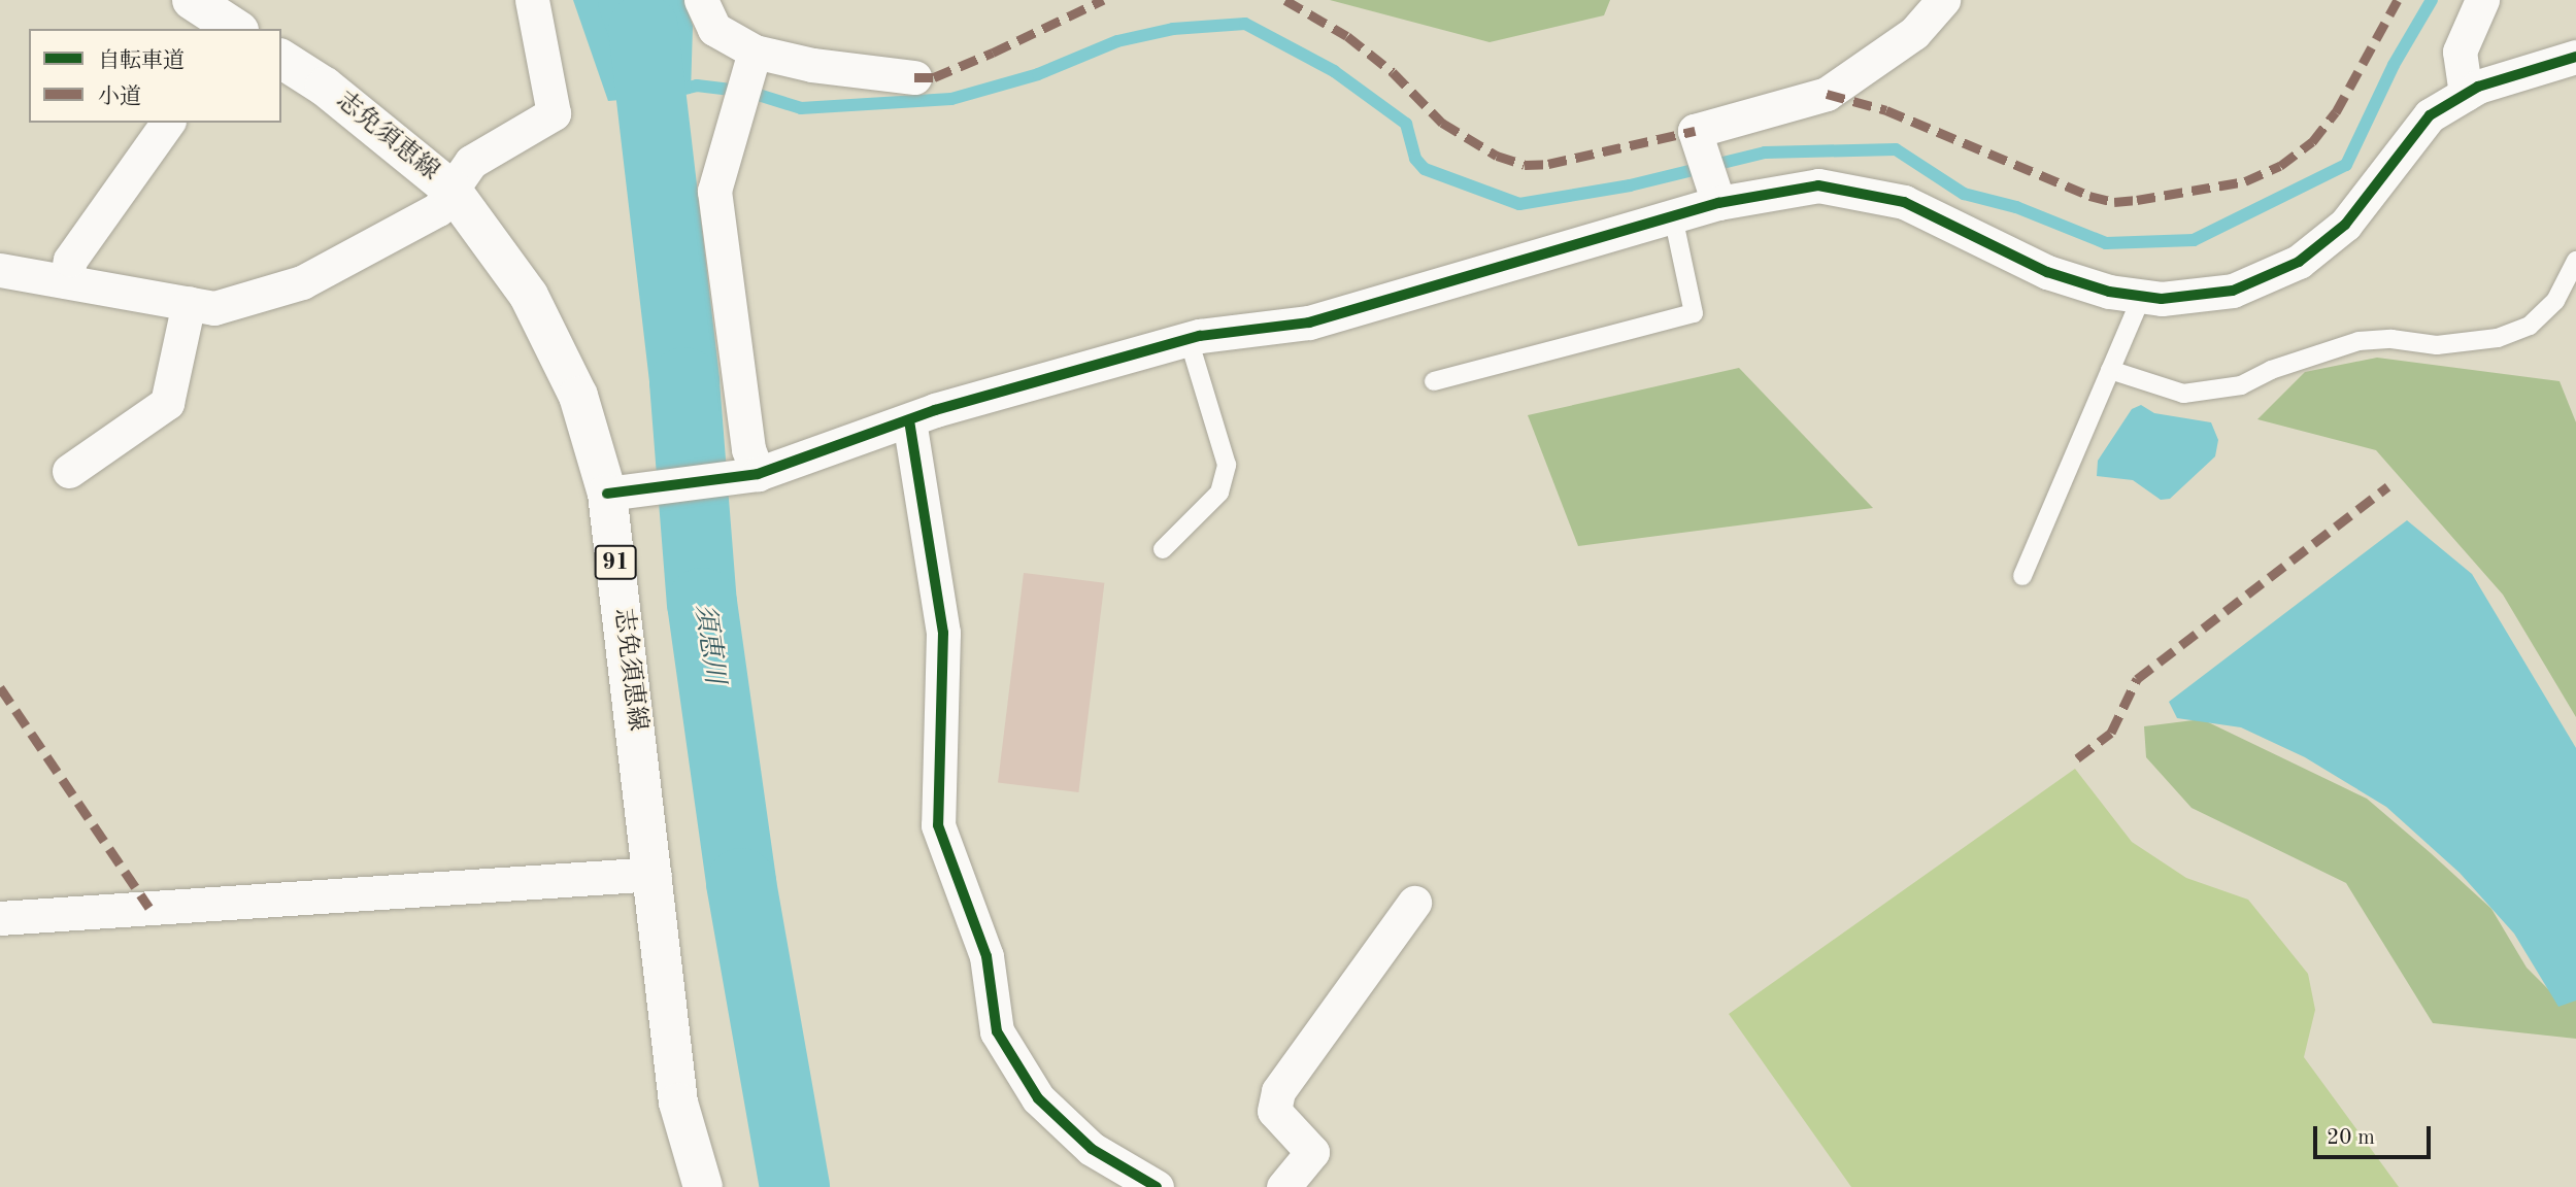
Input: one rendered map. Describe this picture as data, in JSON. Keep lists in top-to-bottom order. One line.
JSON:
{"streets":{"main road":["志免須恵線","91"]},"water":["須恵川"],"legend":["自転車道","小道"],"scale_bar":"20 m"}
